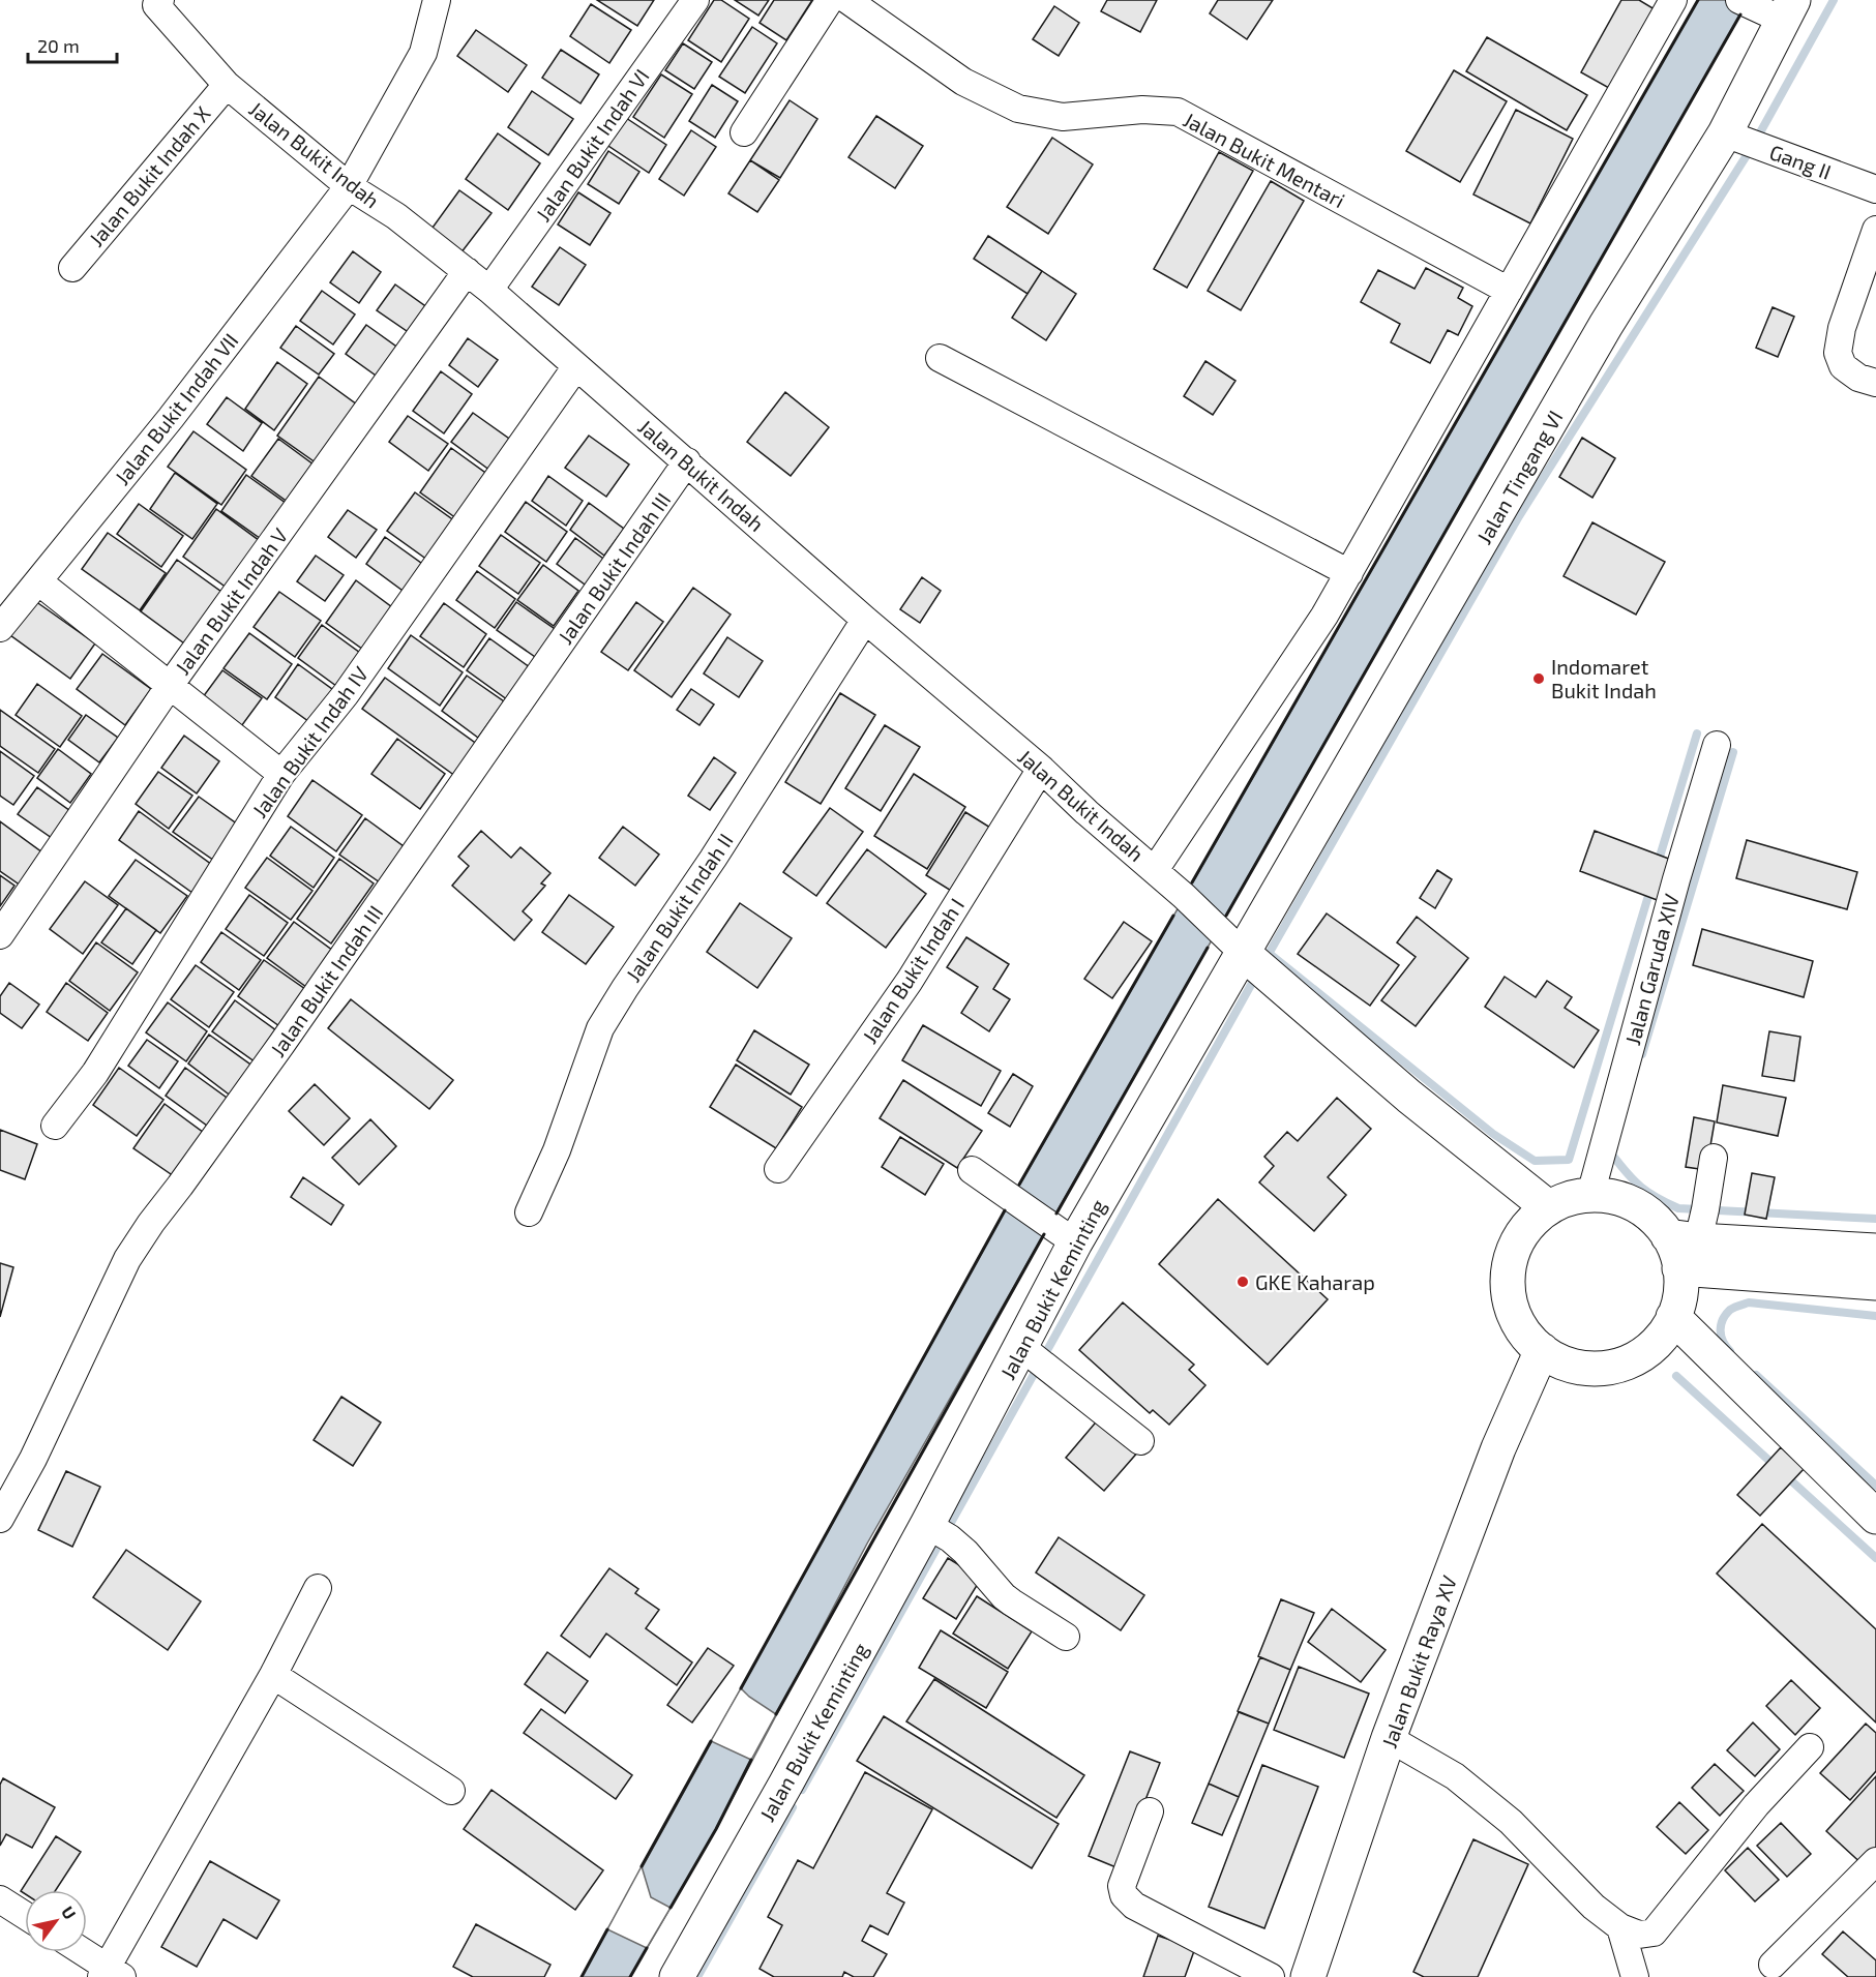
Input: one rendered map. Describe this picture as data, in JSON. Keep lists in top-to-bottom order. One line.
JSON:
{"streets":{"main road":["Jalan Tingang VI","Jalan Bukit Keminting","Jalan Bukit Raya XV"],"street":["Jalan Bukit Indah VI","Jalan Bukit Indah","Jalan Bukit Mentari","Gang II","Jalan Bukit Indah X","Jalan Bukit Indah VII","Jalan Bukit Indah III","Jalan Bukit Indah V","Jalan Bukit Indah IV","Jalan Bukit Indah II","Jalan Garuda XIV","Jalan Bukit Indah I"]},"crossings":[["Jalan Bukit Indah VI","Jalan Bukit Indah"],["Jalan Bukit Indah","Jalan Bukit Indah X"],["Jalan Bukit Indah","Jalan Bukit Indah VII"],["Jalan Bukit Indah","Jalan Tingang VI"],["Jalan Bukit Indah","Jalan Bukit Indah III"],["Jalan Bukit Indah","Jalan Bukit Indah V"],["Jalan Bukit Indah","Jalan Bukit Indah IV"],["Jalan Bukit Indah","Jalan Bukit Indah II"],["Jalan Bukit Indah","Jalan Bukit Indah I"],["Jalan Bukit Indah","Jalan Bukit Keminting"],["Gang II","Jalan Tingang VI"],["Jalan Tingang VI","Jalan Bukit Keminting"],["Jalan Garuda XIV","Jalan Bukit Raya XV"]],"places":["Indomaret Bukit Indah","GKE Kaharap"],"scale_bar":"20 m","north":"top right"}
